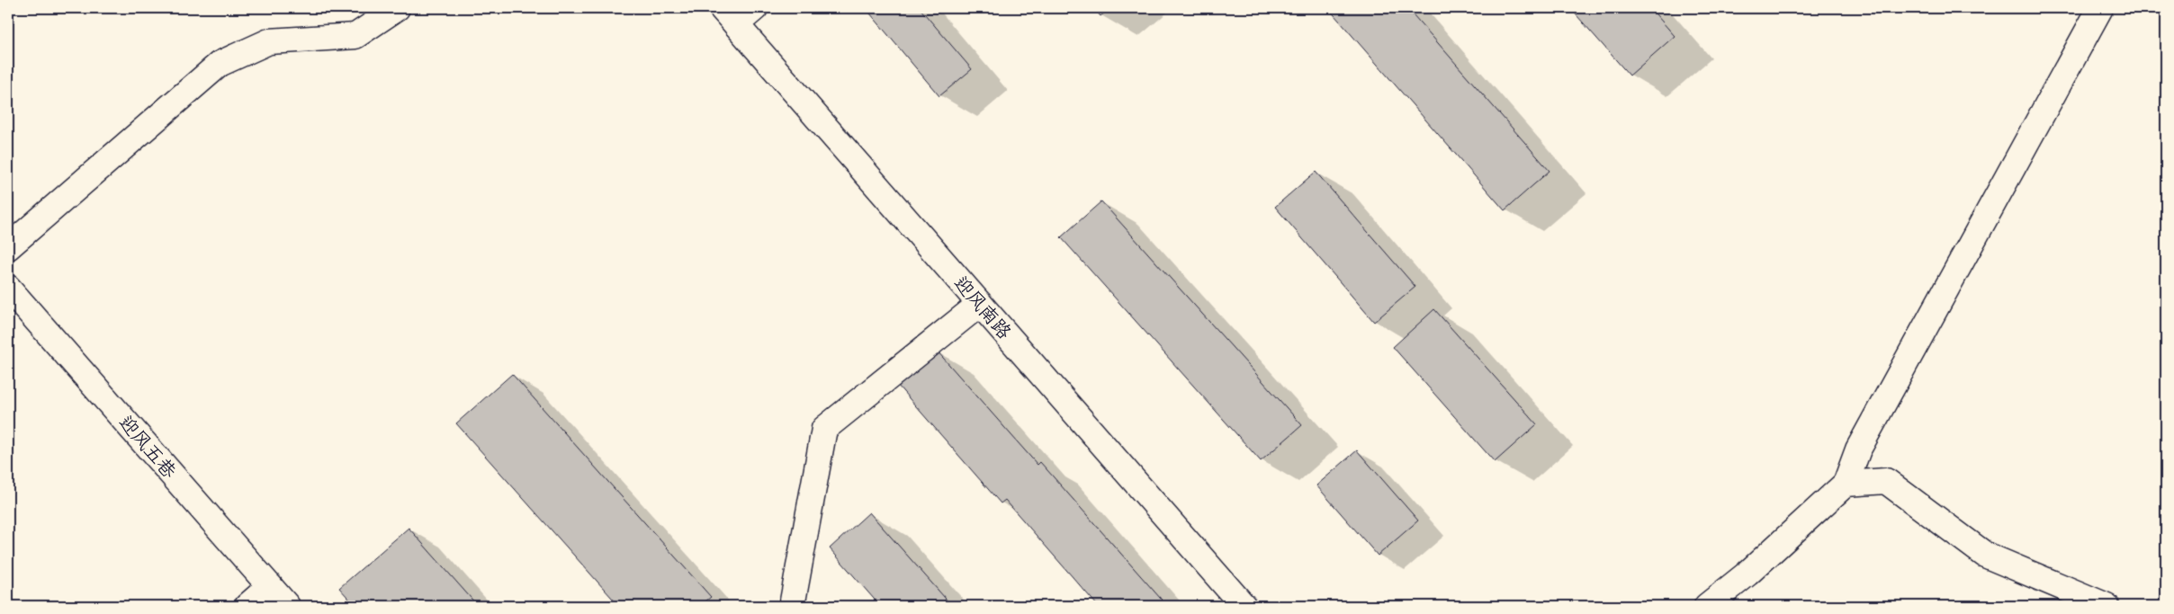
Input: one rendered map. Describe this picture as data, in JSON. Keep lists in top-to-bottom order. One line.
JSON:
{"streets":{"street":["迎风南路","迎风五巷"]}}
